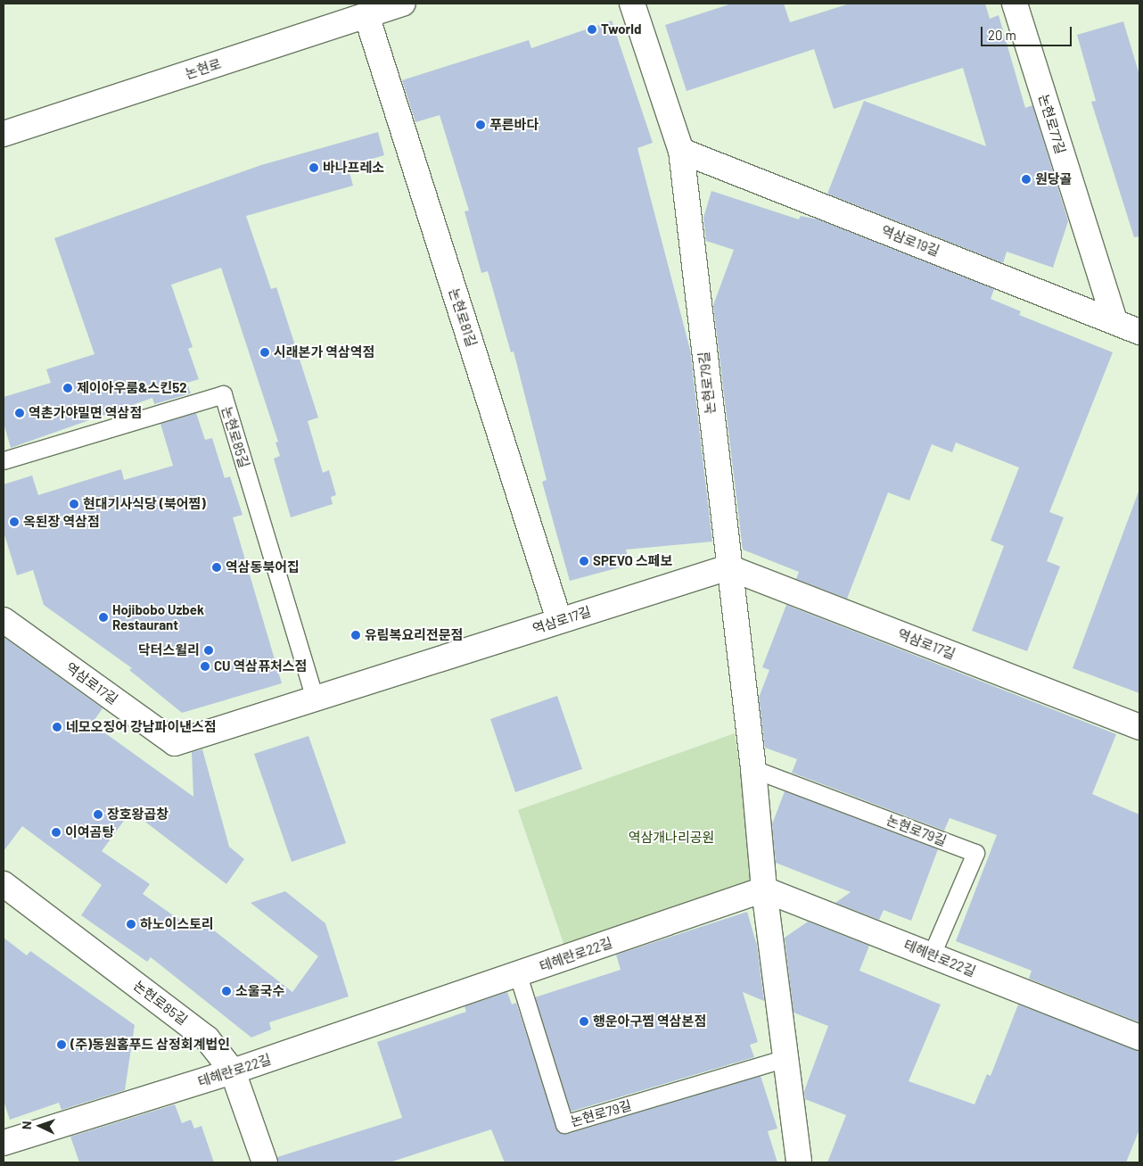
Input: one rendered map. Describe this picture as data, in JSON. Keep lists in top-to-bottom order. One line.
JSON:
{"streets":{"street":["논현로","논현로77길","역삼로19길","논현로81길","논현로79길","논현로85길","역삼로17길","테헤란로22길"]},"crossings":[["논현로","논현로81길"],["논현로77길","역삼로19길"],["역삼로19길","논현로79길"],["논현로81길","역삼로17길"],["논현로79길","역삼로17길"],["논현로79길","테헤란로22길"],["논현로85길","역삼로17길"],["논현로85길","테헤란로22길"]],"parks":["역삼개나리공원"],"places":["Tworld","푸른바다","바나프레소","원당골","시래본가 역삼역점","제이아우룸&스킨52","역촌가야밀면 역삼점","현대기사식당 (북어찜)","옥된장 역삼점","SPEVO 스페보","역삼동북어집","Hojibobo Uzbek Restaurant","유림복요리전문점","닥터스윌리","CU 역삼퓨처스점","네모오징어 강남파이낸스점","장호왕곱창","이여곰탕","하노이스토리","소울국수","행운아구찜 역삼본점","(주)동원홈푸드 삼정회계법인"],"scale_bar":"20 m","north":"left"}
